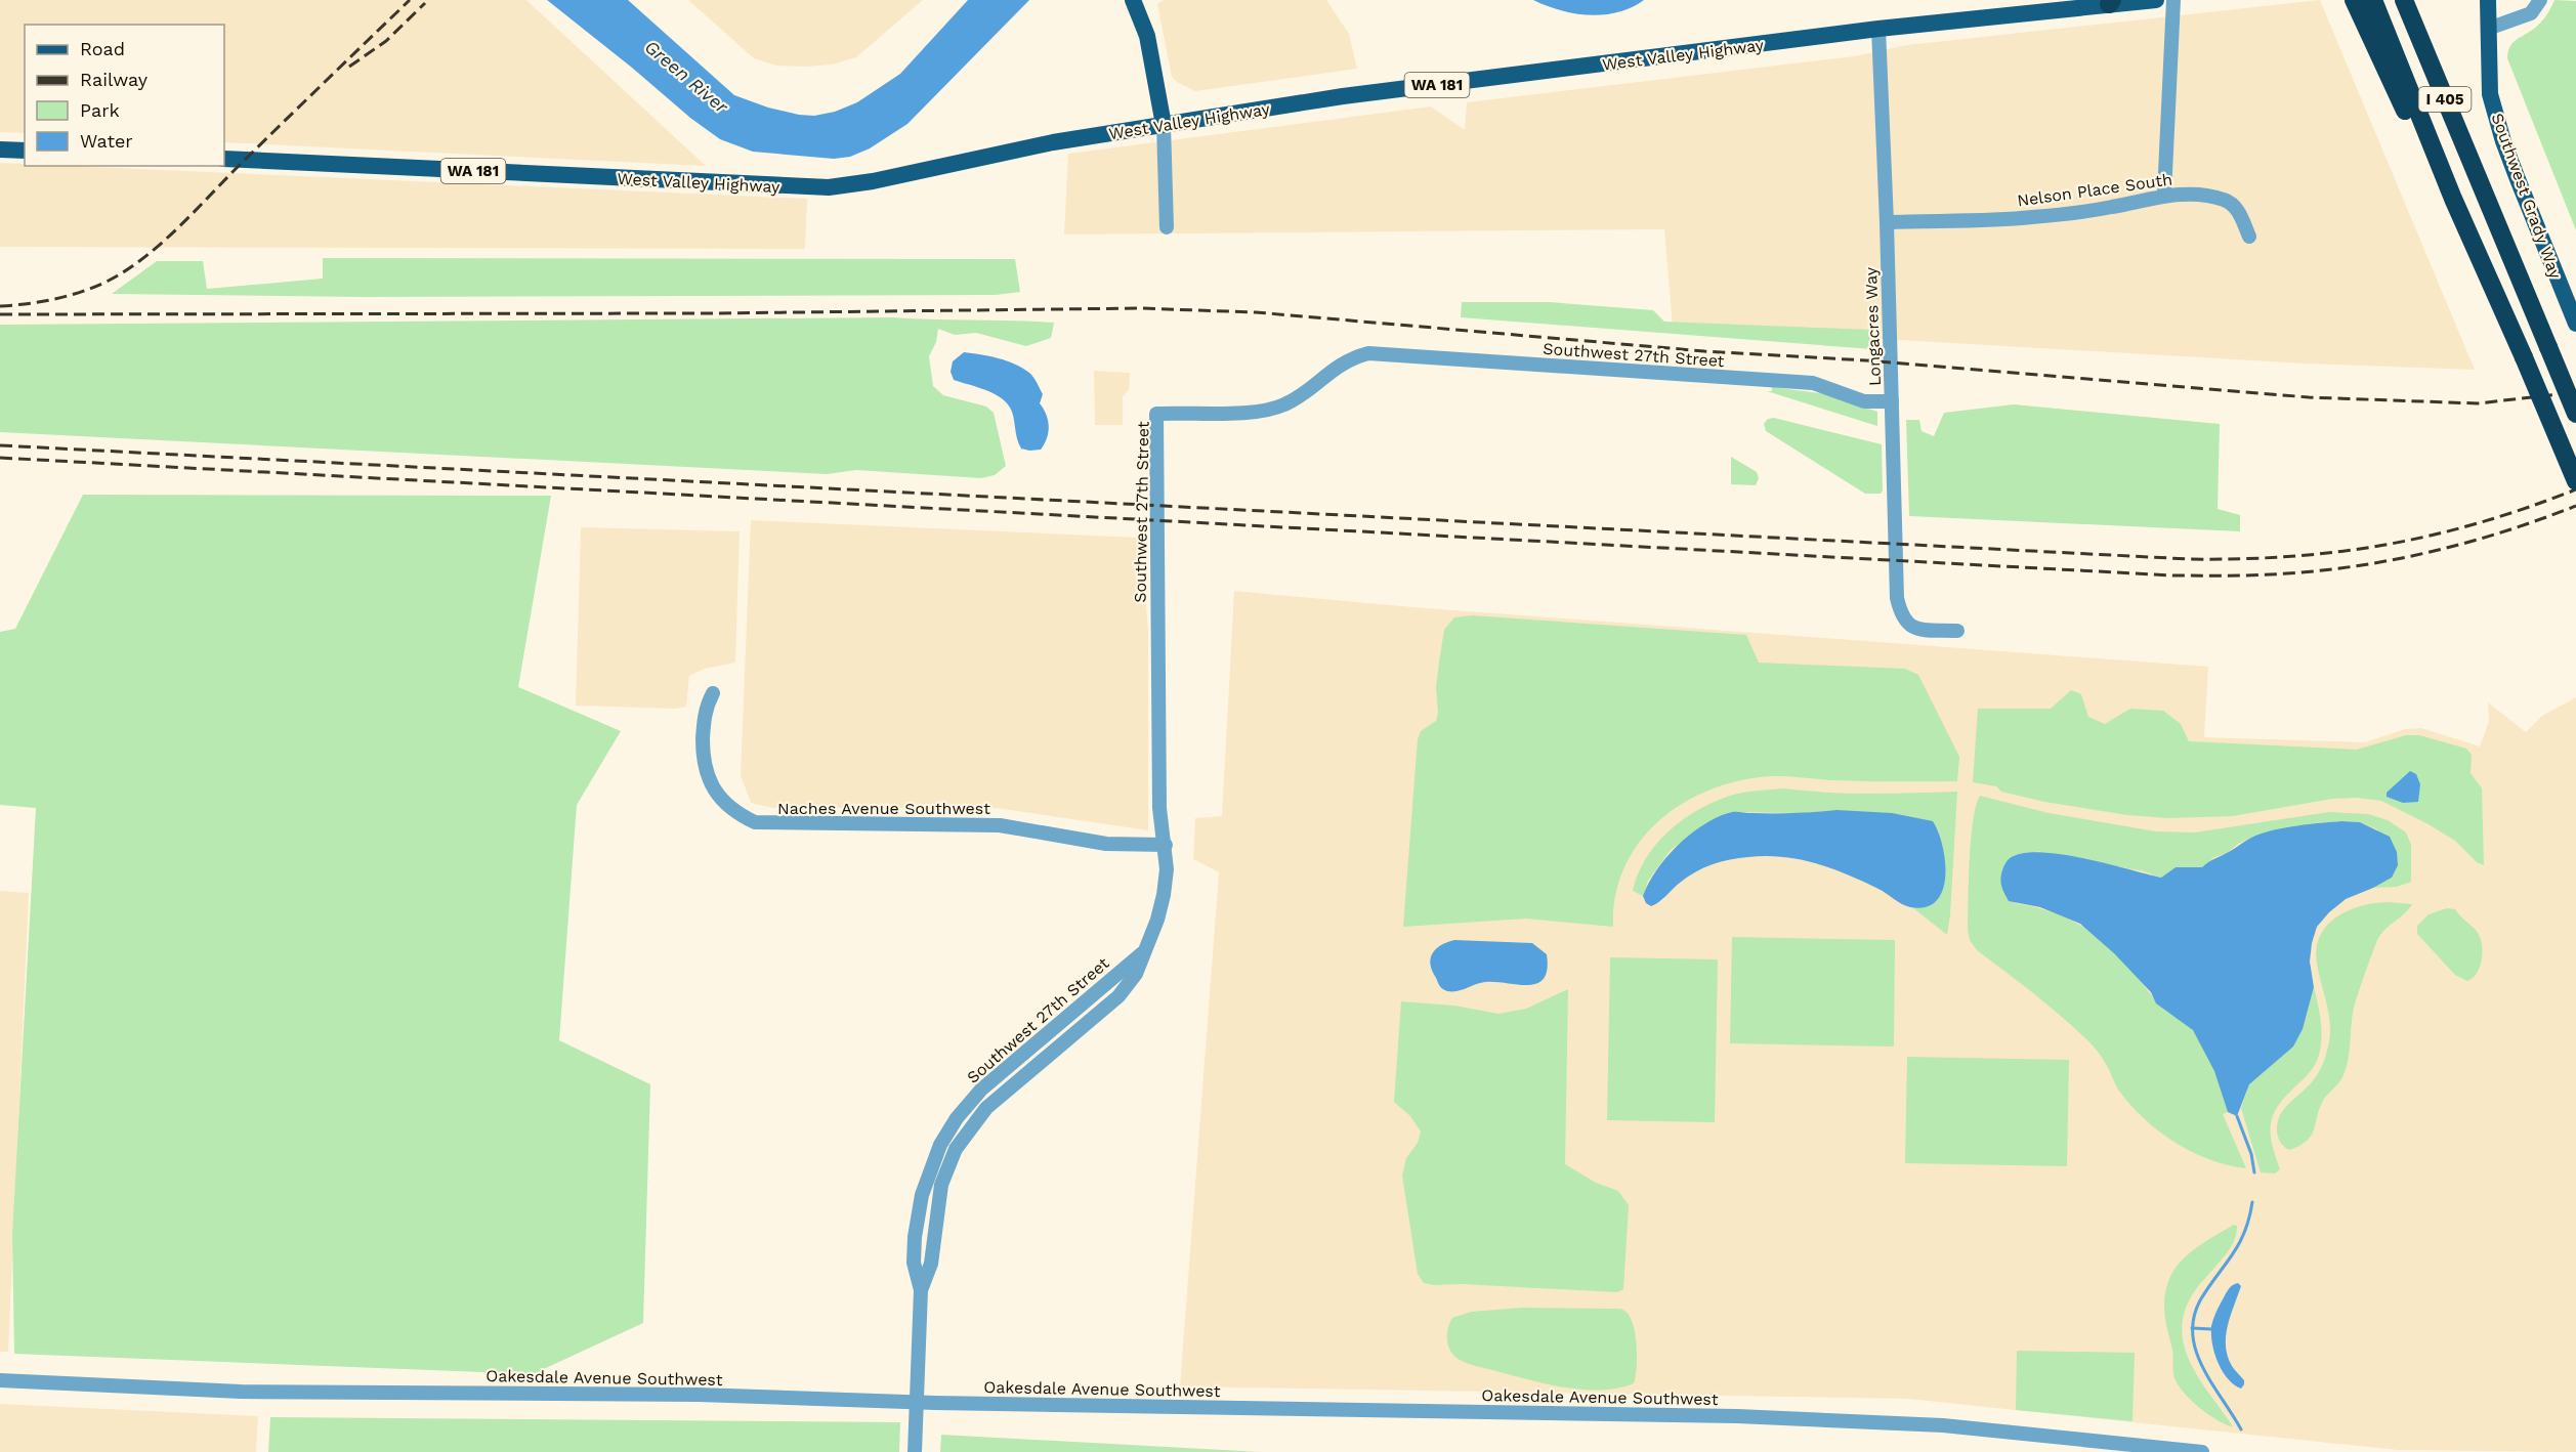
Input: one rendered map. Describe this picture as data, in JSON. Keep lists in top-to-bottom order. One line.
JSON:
{"streets":{"highway":["I 405"],"main road":["West Valley Highway","WA 181","Southwest Grady Way"],"street":["Nelson Place South","Longacres Way","Southwest 27th Street","Naches Avenue Southwest","Oakesdale Avenue Southwest"]},"crossings":[["West Valley Highway","Longacres Way"],["Nelson Place South","Longacres Way"],["Longacres Way","Southwest 27th Street"],["Southwest 27th Street","Naches Avenue Southwest"],["Southwest 27th Street","Oakesdale Avenue Southwest"]],"water":["Green River"],"legend":["Road","Railway","Park","Water"]}
